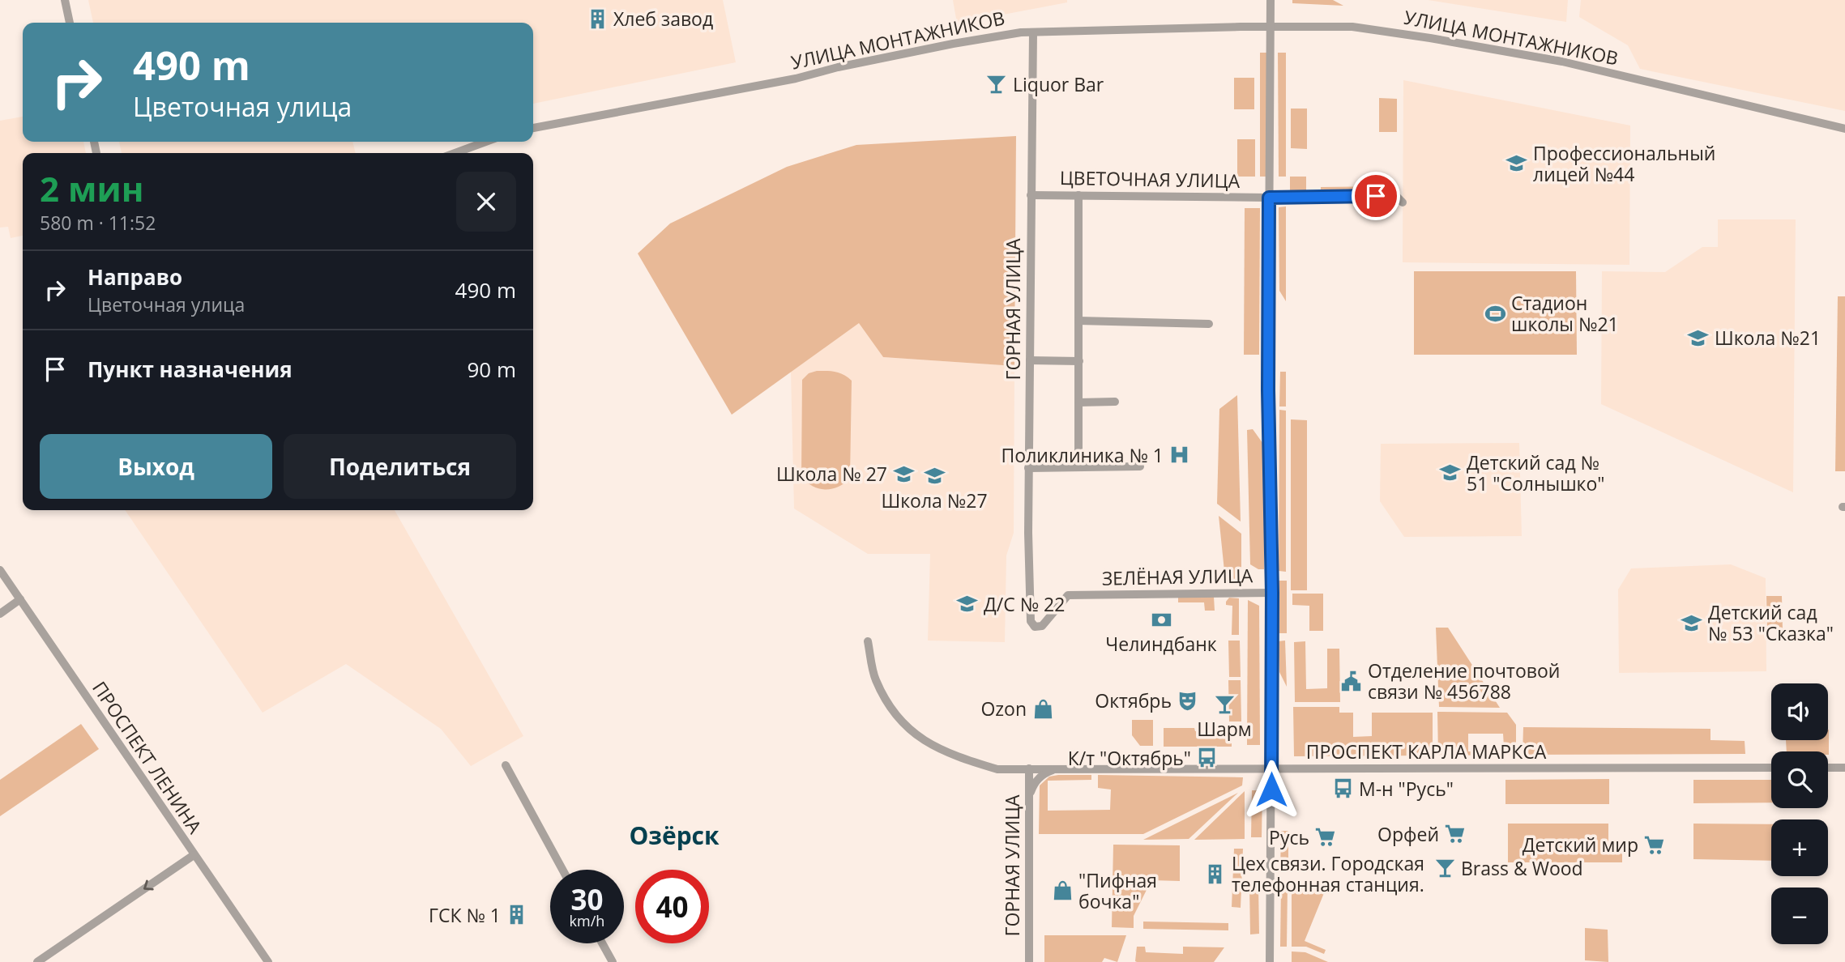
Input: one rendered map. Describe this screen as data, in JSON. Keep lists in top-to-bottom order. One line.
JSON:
{"streets":{"street":["УЛИЦА МОНТАЖНИКОВ","ЦВЕТОЧНАЯ УЛИЦА","ГОРНАЯ УЛИЦА","ЗЕЛЁНАЯ УЛИЦА","ПРОСПЕКТ КАРЛА МАРКСА","ПРОСПЕКТ ЛЕНИНА"]},"crossings":[["УЛИЦА МОНТАЖНИКОВ","ГОРНАЯ УЛИЦА"],["ЦВЕТОЧНАЯ УЛИЦА","ГОРНАЯ УЛИЦА"],["ГОРНАЯ УЛИЦА","ЗЕЛЁНАЯ УЛИЦА"],["ГОРНАЯ УЛИЦА","ПРОСПЕКТ КАРЛА МАРКСА"]],"districts":["Озёрск"],"places":{"building":["Хлеб завод","Цех связи. Городская телефонная станция.","ГСК № 1"],"bar":["Liquor Bar","Шарм","Brass & Wood"],"school or university":["Профессиональный лицей №44","Школа №21","Детский сад № 51 \"Солнышко\"","Школа № 27","Школа №27","Д/С № 22","Детский сад № 53 \"Сказка\""],"sports":["Стадион школы №21"],"hospital":["Поликлиника № 1"],"bank":["Челиндбанк"],"public building":["Отделение почтовой связи № 456788"],"theatre":["Октябрь"],"shop":["Ozon","\"Пифная бочка\""],"bus stop":["К/т \"Октябрь\"","М-н \"Русь\""],"supermarket":["Орфей","Русь","Детский мир"]},"page":{"turn":["490 m","Цветочная улица"],"heading":["2 мин","580 m · 11:52"],"list":[{"name":"Направо","note":"Цветочная улица","value":"490 m"},{"name":"Пункт назначения","value":"90 m"}],"buttons":["Выход","Поделиться"],"map_buttons":["+","−"],"speed":"30 km/h","limit":"40"}}
